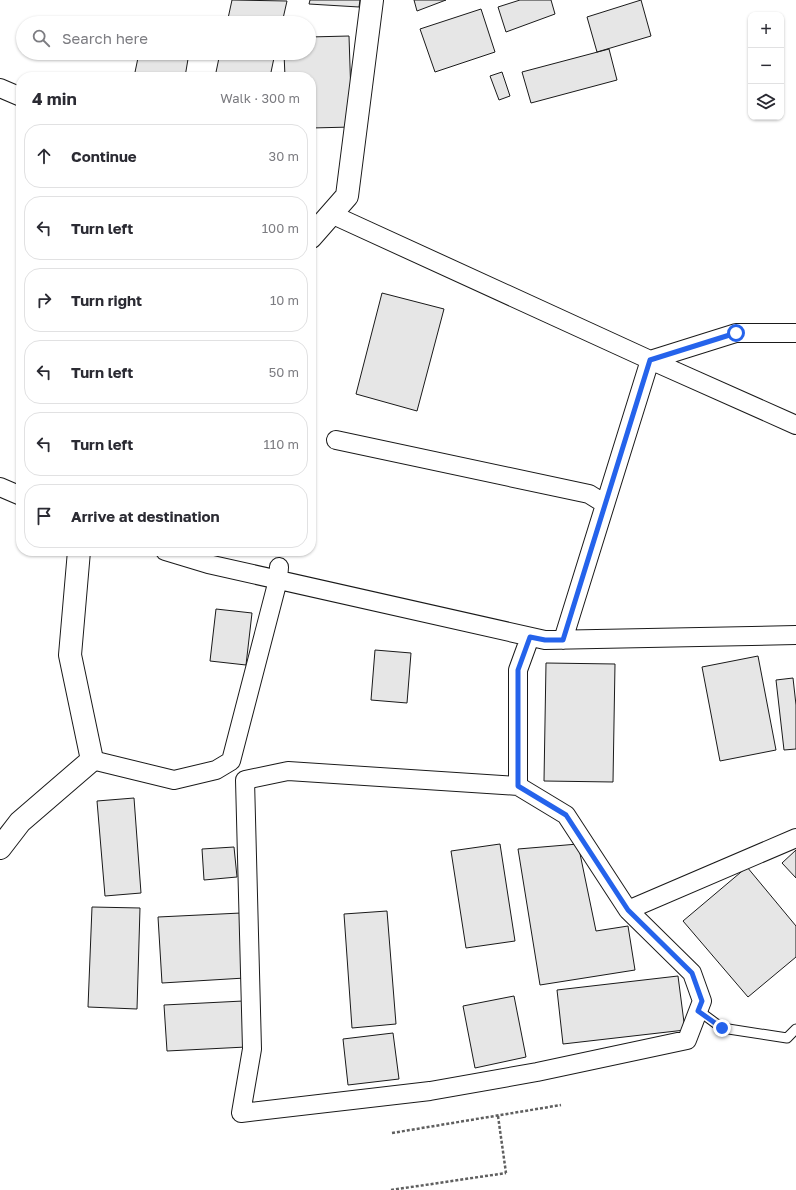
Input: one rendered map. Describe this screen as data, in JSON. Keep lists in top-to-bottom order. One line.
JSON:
{"page":{"map_buttons":["+","−"],"search":"Search here","heading":["4 min","Walk · 300 m"],"list":[["Continue","30 m"],["Turn left","100 m"],["Turn right","10 m"],["Turn left","50 m"],["Turn left","110 m"],"Arrive at destination"]}}
